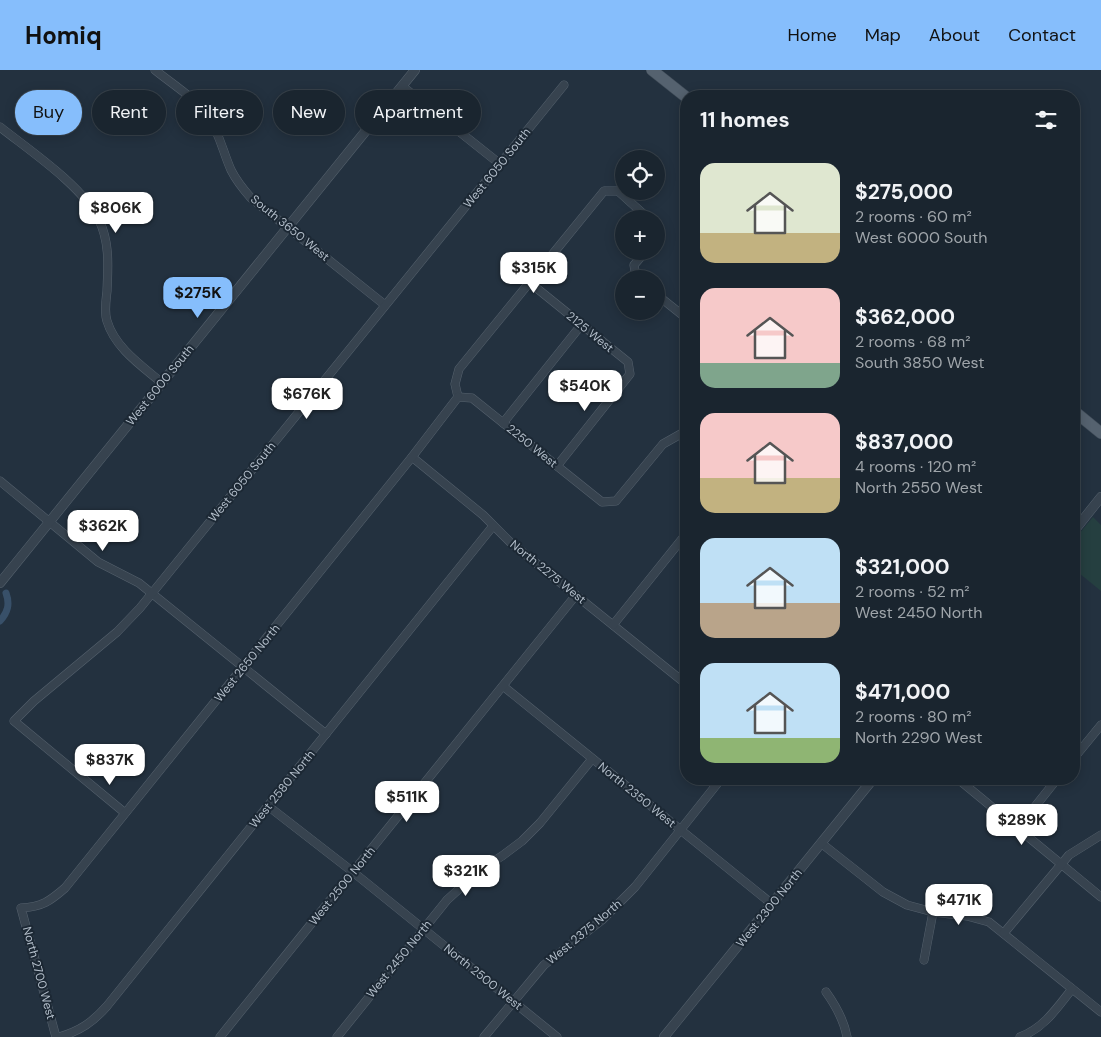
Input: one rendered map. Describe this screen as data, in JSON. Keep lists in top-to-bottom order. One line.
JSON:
{"streets":{"street":["West 6050 South","South 3650 West","2125 West","West 6000 South","2250 West","North 2275 West","West 2650 North","West 2580 North","North 2350 West","West 2500 North","West 2300 North","West 2375 North","West 2450 North","North 2700 West","North 2500 West"]},"crossings":[["West 6050 South","South 3650 West"],["West 6050 South","West 2650 North"],["South 3650 West","West 6000 South"],["2125 West","2250 West"],["2250 West","West 2650 North"],["North 2275 West","West 2650 North"],["North 2275 West","West 2580 North"],["North 2275 West","West 2500 North"],["West 2650 North","North 2700 West"],["West 2580 North","North 2700 West"],["West 2580 North","North 2500 West"],["North 2350 West","West 2500 North"],["North 2350 West","West 2300 North"],["North 2350 West","West 2375 North"],["North 2350 West","West 2450 North"],["West 2500 North","North 2500 West"],["West 2375 North","North 2500 West"],["West 2450 North","North 2500 West"]],"page":{"header":"Homiq","nav":["Home","Map","About","Contact"],"chip":["Buy","Rent","Filters","New","Apartment"],"heading":"11 homes","map_buttons":["+","−"],"list":[{"name":"$275,000","note":"2 rooms · 60 m² · West 6000 South"},{"name":"$362,000","note":"2 rooms · 68 m² · South 3850 West"},{"name":"$837,000","note":"4 rooms · 120 m² · North 2550 West"},{"name":"$321,000","note":"2 rooms · 52 m² · West 2450 North"},{"name":"$471,000","note":"2 rooms · 80 m² · North 2290 West"}],"price":["$806K","$315K","$275K","$540K","$676K","$362K","$837K","$511K","$289K","$321K","$471K"]}}
